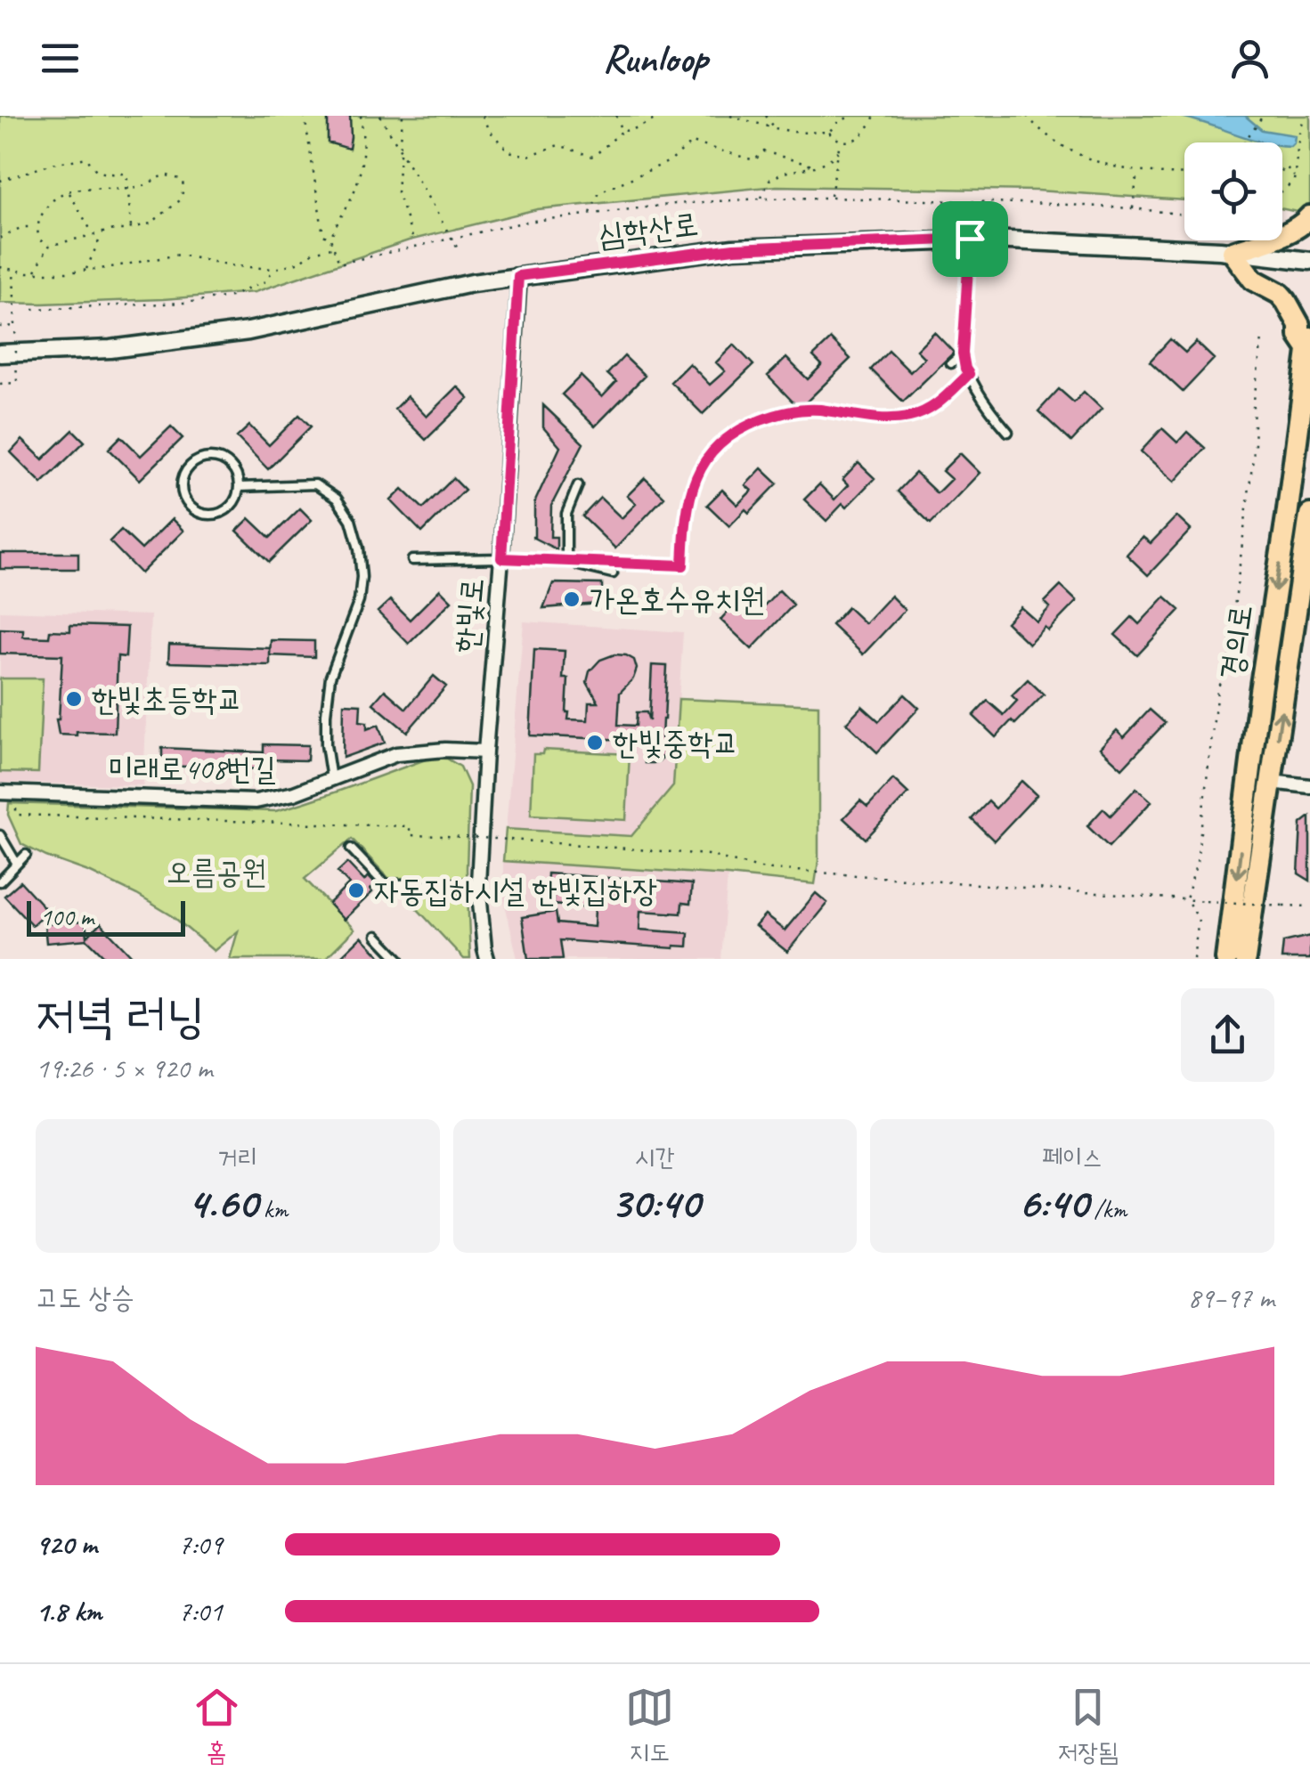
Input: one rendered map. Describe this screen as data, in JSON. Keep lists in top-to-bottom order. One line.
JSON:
{"streets":{"main road":["경의로"],"street":["심학산로","한빛로","미래로408번길"]},"crossings":[["심학산로","한빛로"],["한빛로","미래로408번길"]],"parks":["오름공원"],"places":["가온호수유치원","한빛초등학교","한빛중학교","자동집하시설 한빛집하장"],"scale_bar":"100 m","page":{"header":"Runloop","scale":"100 m","heading":["저녁 러닝","19:26 · 5 × 920 m"],"stats":[["거리","4.60 km"],["시간","30:40"],["페이스","6:40 /km"]],"chart":["고도 상승","89–97 m"],"list":[{"name":"920 m","note":"7:09"},{"name":"1.8 km","note":"7:01"}],"tabs":["홈","지도","저장됨"]}}
